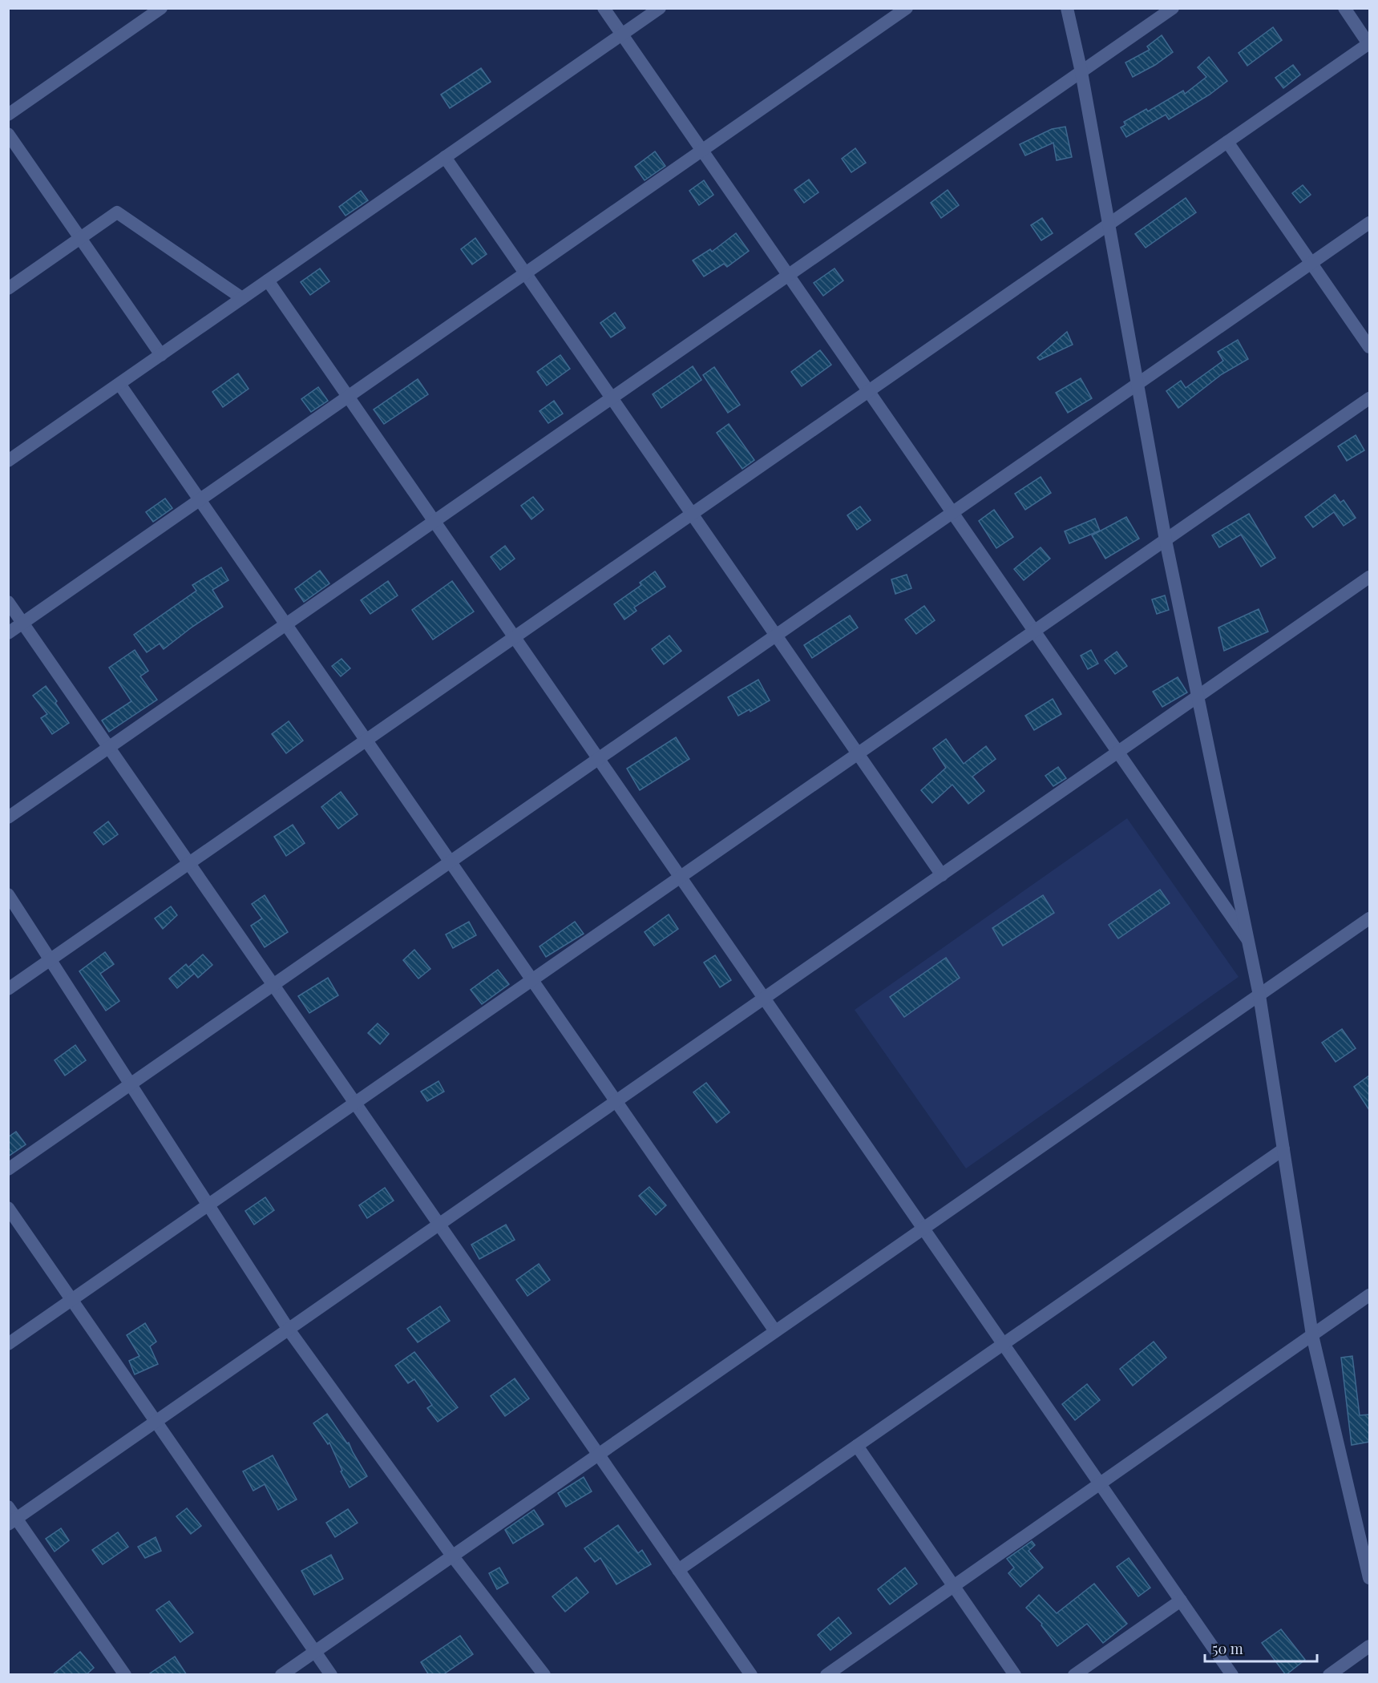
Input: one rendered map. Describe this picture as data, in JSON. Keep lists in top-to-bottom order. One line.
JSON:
{"scale_bar":"50 m"}
